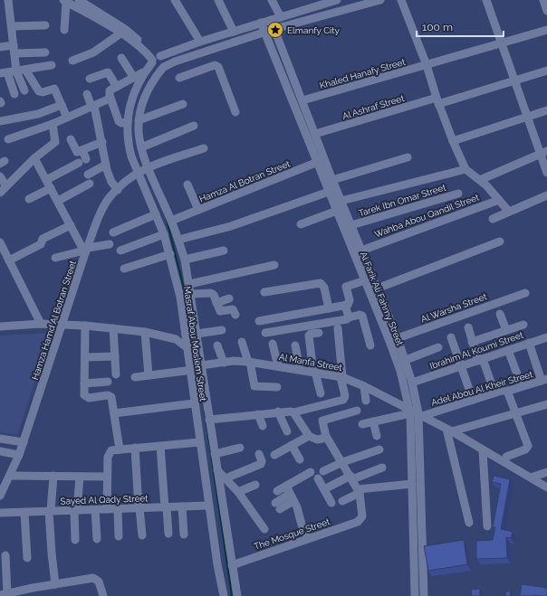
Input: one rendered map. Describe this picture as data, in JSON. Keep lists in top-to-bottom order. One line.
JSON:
{"streets":{"street":["Khaled Hanafy Street","Al Ashraf Street","Hamza Al Botran Street","Tarek Ibn Omar Street","Wahba Abou Qandil Street","Al Farik Ali Fahmy Street","Al Warsha Street","Hamza Hamd Al Botran Street","Masraf Abou Moslem Street","Ibrahim Al Koumi Street","Al Manfa Street","Adel Abou Al Kheir Street","Sayed Al Qady Street","The Mosque Street"]},"crossings":[["Khaled Hanafy Street","Al Farik Ali Fahmy Street"],["Al Ashraf Street","Al Farik Ali Fahmy Street"],["Hamza Al Botran Street","Al Farik Ali Fahmy Street"],["Hamza Al Botran Street","Masraf Abou Moslem Street"],["Tarek Ibn Omar Street","Al Farik Ali Fahmy Street"],["Wahba Abou Qandil Street","Al Farik Ali Fahmy Street"],["Al Farik Ali Fahmy Street","Al Warsha Street"],["Al Farik Ali Fahmy Street","Ibrahim Al Koumi Street"],["Al Farik Ali Fahmy Street","Al Manfa Street"],["Al Farik Ali Fahmy Street","Adel Abou Al Kheir Street"],["Hamza Hamd Al Botran Street","Masraf Abou Moslem Street"],["Masraf Abou Moslem Street","Al Manfa Street"],["Masraf Abou Moslem Street","Sayed Al Qady Street"],["Masraf Abou Moslem Street","The Mosque Street"],["Al Manfa Street","Adel Abou Al Kheir Street"]],"places":{"place":["Elmanfy City"]},"scale_bar":"100 m"}
